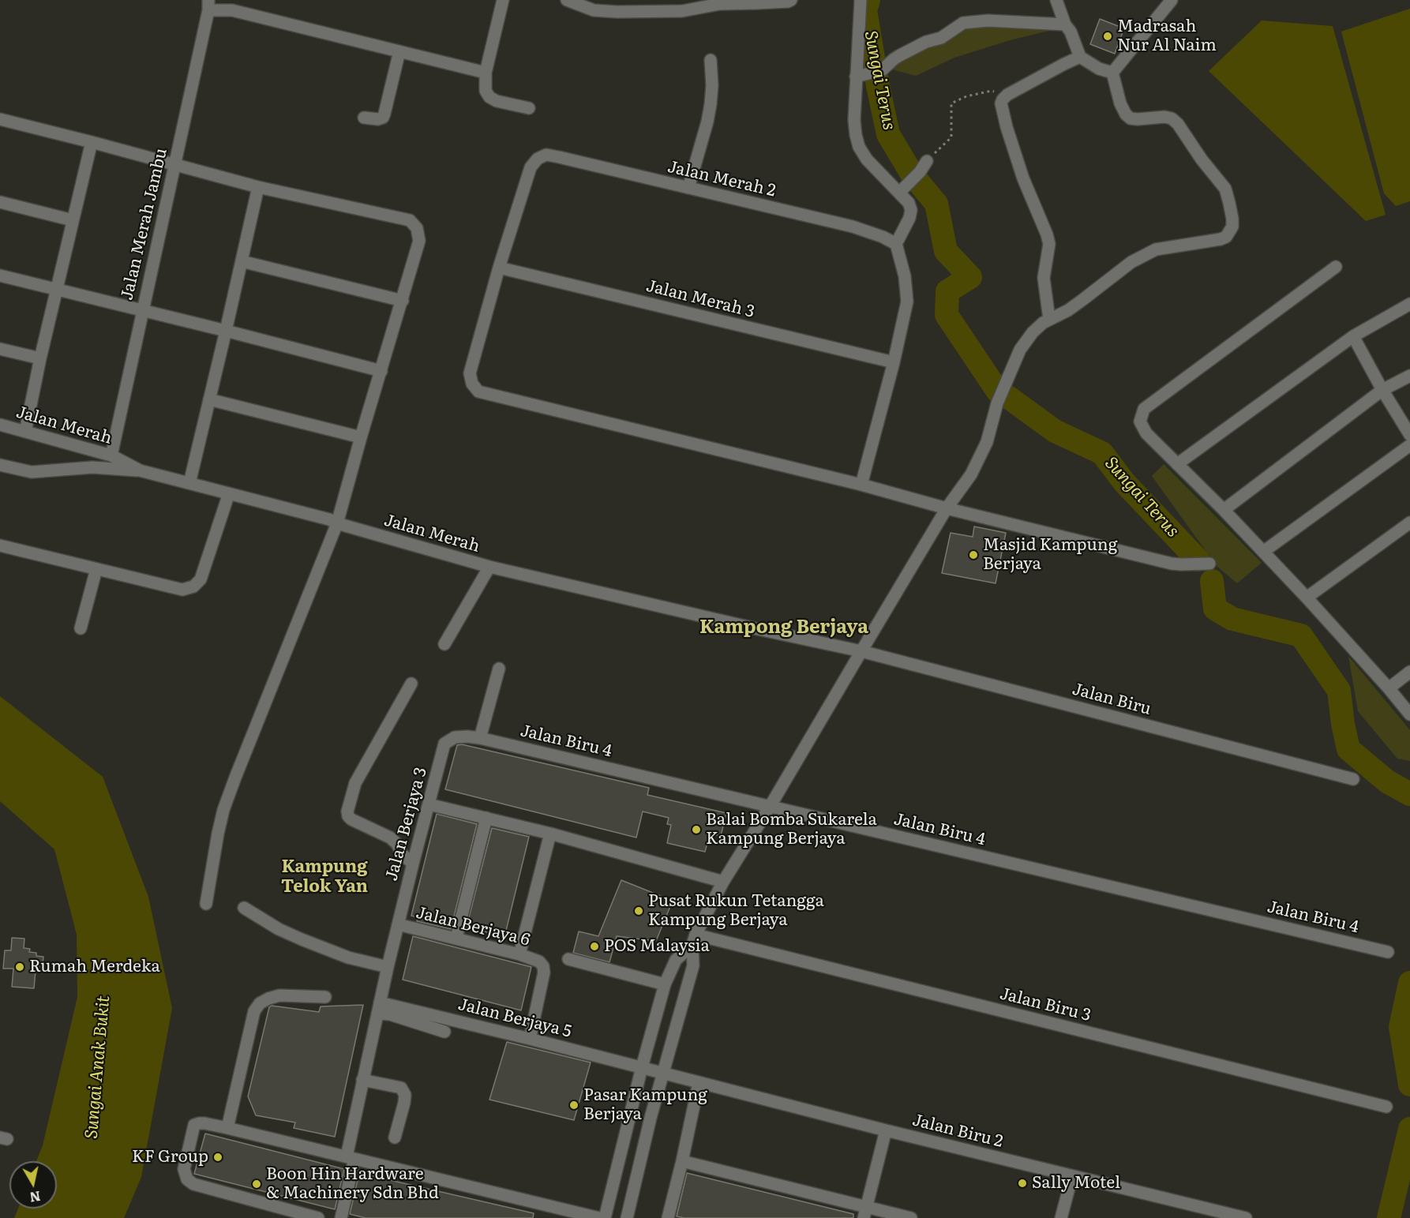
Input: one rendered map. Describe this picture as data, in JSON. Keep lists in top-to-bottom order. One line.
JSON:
{"streets":{"street":["Jalan Merah 2","Jalan Merah Jambu","Jalan Merah 3","Jalan Merah","Jalan Biru","Jalan Biru 4","Jalan Berjaya 3","Jalan Berjaya 6","Jalan Biru 3","Jalan Berjaya 5","Jalan Biru 2"]},"crossings":[["Jalan Merah 2","Jalan Merah 3"],["Jalan Merah Jambu","Jalan Merah"],["Jalan Merah","Jalan Biru"],["Jalan Biru 4","Jalan Berjaya 3"],["Jalan Berjaya 3","Jalan Berjaya 6"],["Jalan Berjaya 3","Jalan Berjaya 5"],["Jalan Berjaya 6","Jalan Berjaya 5"],["Jalan Berjaya 5","Jalan Biru 2"]],"districts":["Kampong Berjaya","Kampung Telok Yan"],"water":["Sungai Terus","Sungai Anak Bukit"],"places":["Madrasah Nur Al Naim","Masjid Kampung Berjaya","Balai Bomba Sukarela Kampung Berjaya","Pusat Rukun Tetangga Kampung Berjaya","POS Malaysia","Rumah Merdeka","Pasar Kampung Berjaya","KF Group","Sally Motel","Boon Hin Hardware & Machinery Sdn Bhd"],"north":"bottom"}
